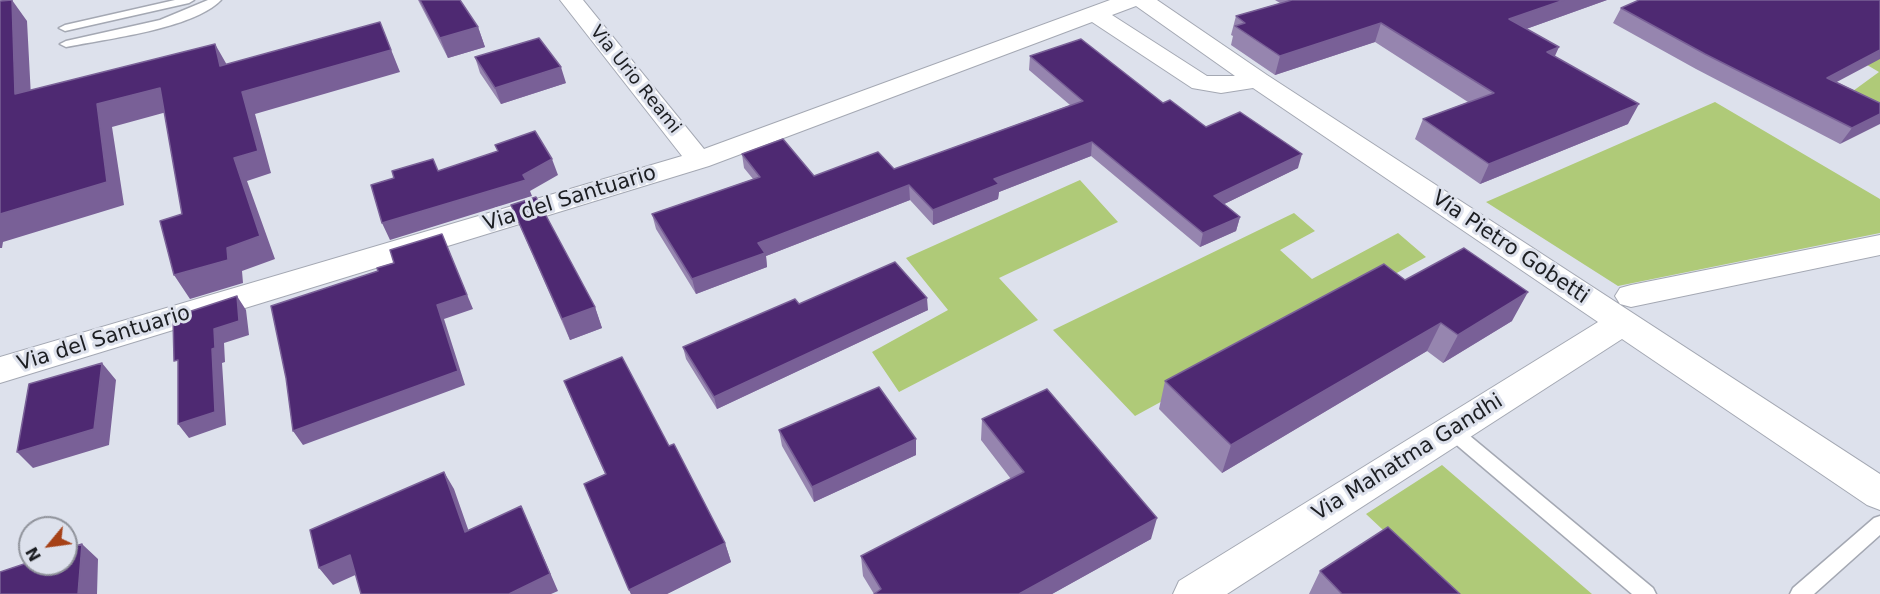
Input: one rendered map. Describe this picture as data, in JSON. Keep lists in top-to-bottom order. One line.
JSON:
{"streets":{"street":["Via Urio Reami","Via del Santuario","Via Pietro Gobetti","Via Mahatma Gandhi"]},"crossings":[["Via Urio Reami","Via del Santuario"],["Via Pietro Gobetti","Via Mahatma Gandhi"]],"north":"bottom left"}
